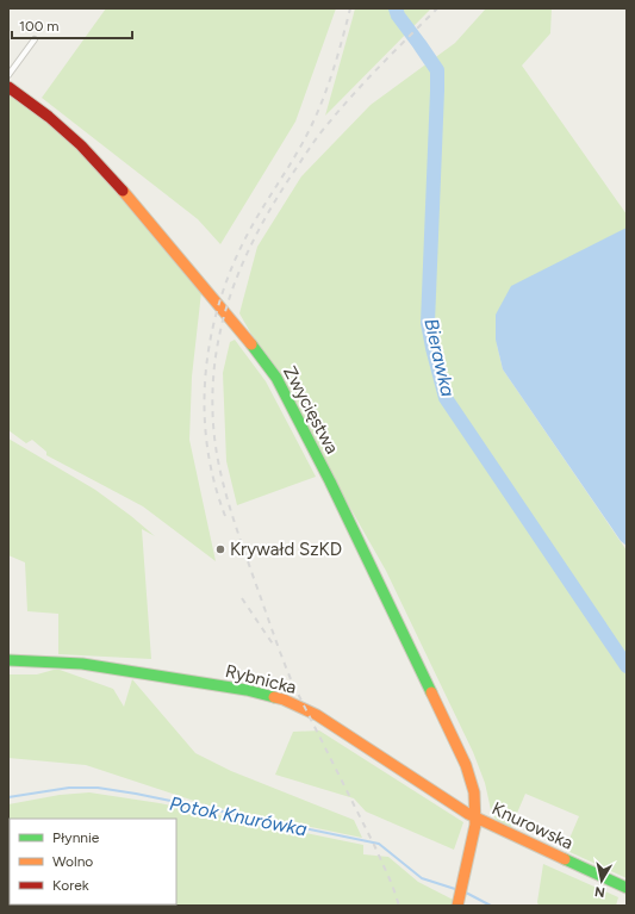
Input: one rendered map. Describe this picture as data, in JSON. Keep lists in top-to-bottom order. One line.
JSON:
{"streets":{"main road":["Zwycięstwa","Rybnicka","Knurowska"]},"crossings":[["Zwycięstwa","Rybnicka"],["Zwycięstwa","Knurowska"],["Rybnicka","Knurowska"]],"water":["Bierawka","Potok Knurówka"],"places":["Krywałd SzKD"],"legend":["Płynnie","Wolno","Korek"],"scale_bar":"100 m","north":"bottom"}
